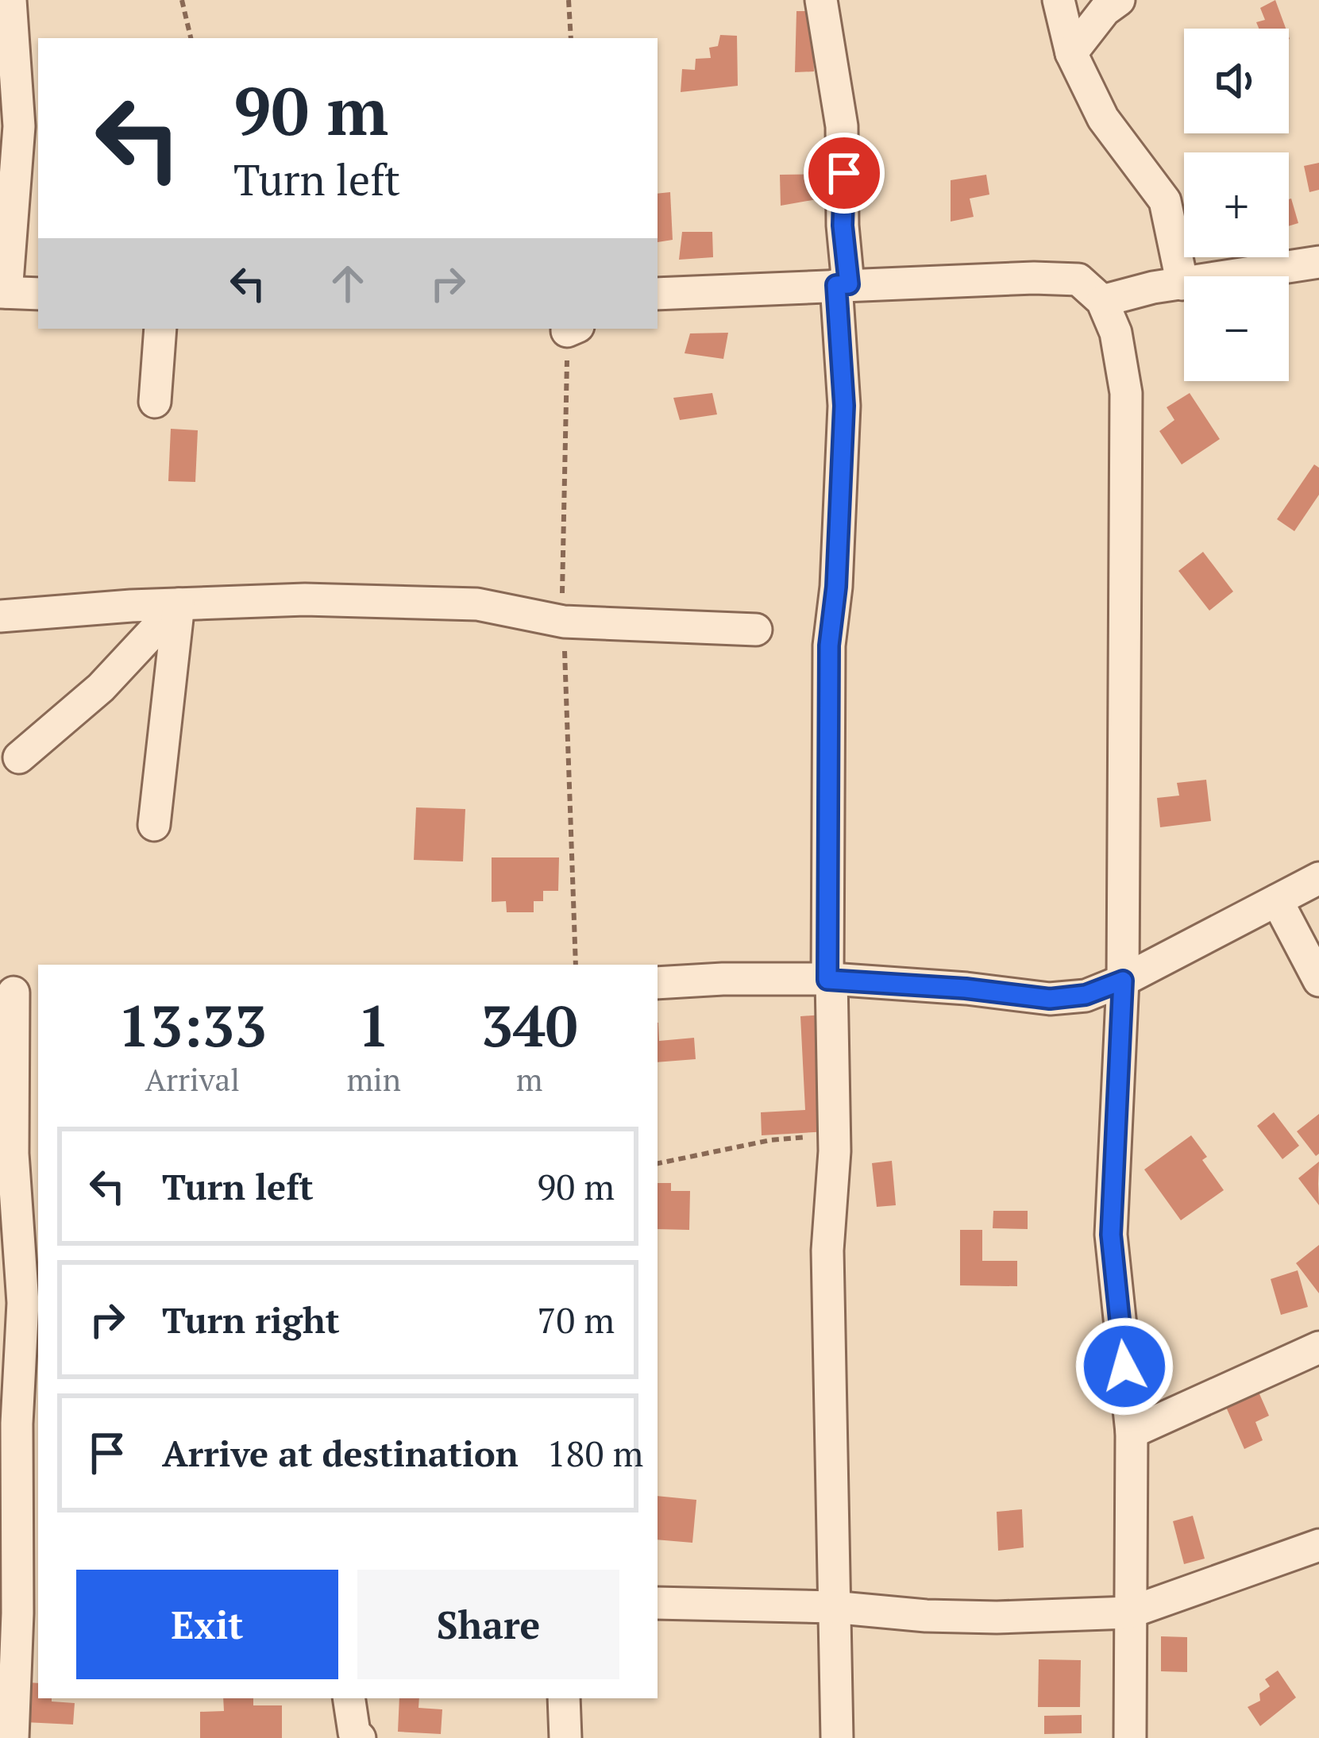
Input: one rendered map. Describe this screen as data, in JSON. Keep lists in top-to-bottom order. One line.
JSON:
{"page":{"map_buttons":["+","−"],"turn":["90 m","Turn left"],"eta":["13:33","Arrival","1","min","340","m"],"list":[{"name":"Turn left","value":"90 m"},{"name":"Turn right","value":"70 m"},{"name":"Arrive at destination","value":"180 m"}],"buttons":["Exit","Share"]}}
